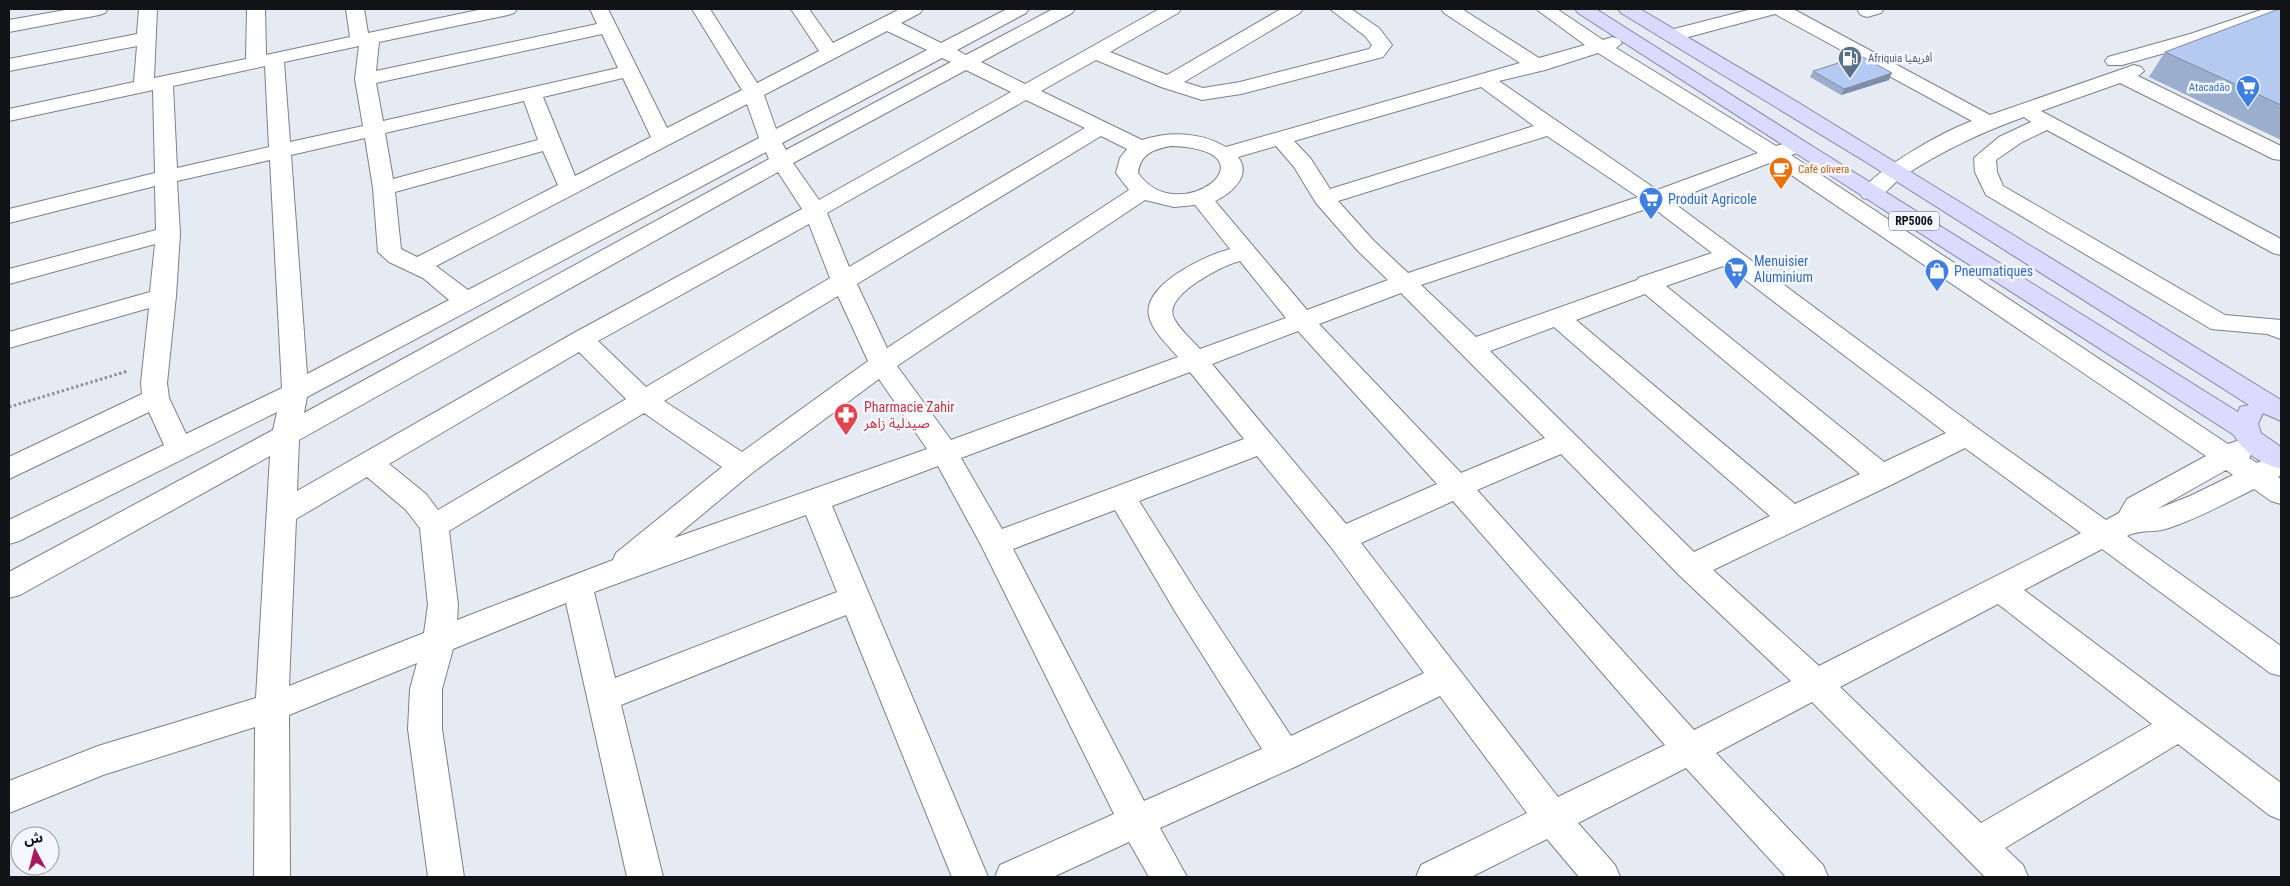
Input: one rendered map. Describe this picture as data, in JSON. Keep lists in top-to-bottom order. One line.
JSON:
{"streets":{"main road":["RP5006"]},"places":{"fuel station":["Afriquia أفريقيا"],"supermarket":["Atacadão","Produit Agricole","Menuisier Aluminium"],"cafe":["Café olivera"],"shop":["Pneumatiques"],"pharmacy":["Pharmacie Zahir صيدلية زاهر"]},"north":"top"}
